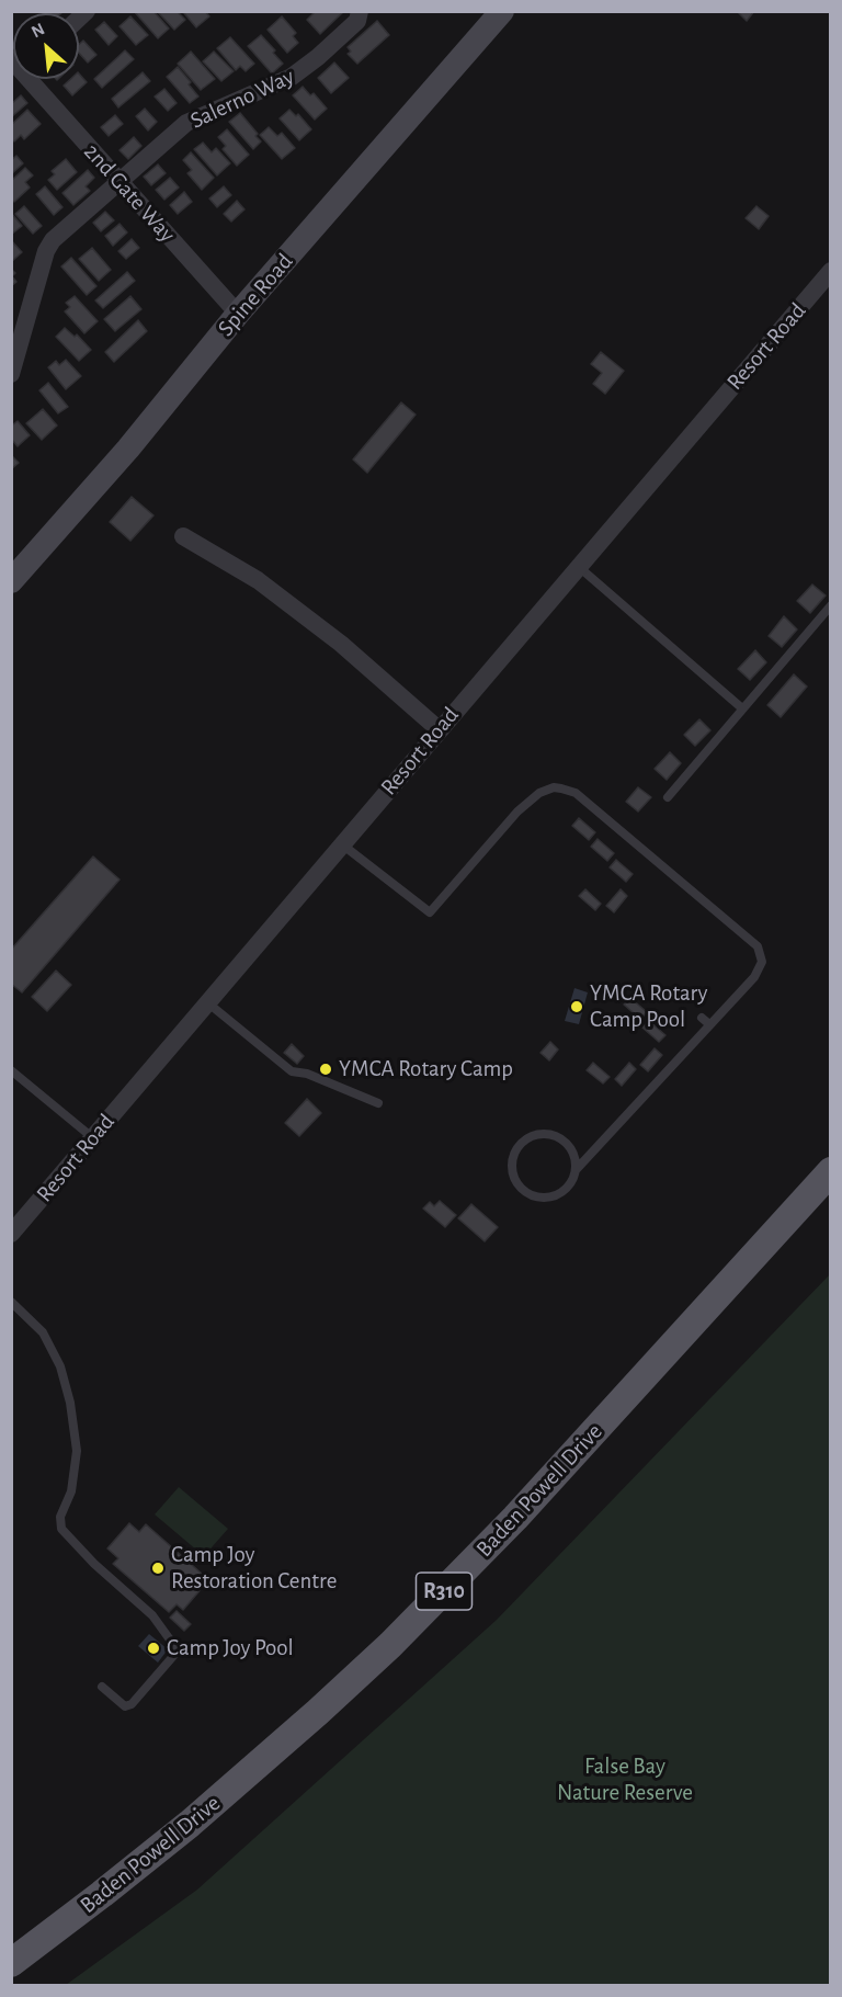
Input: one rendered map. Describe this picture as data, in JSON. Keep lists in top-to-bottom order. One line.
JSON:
{"streets":{"main road":["Spine Road","Baden Powell Drive","R310"],"street":["Salerno Way","2nd Gate Way","Resort Road"]},"crossings":[["Salerno Way","2nd Gate Way"],["2nd Gate Way","Spine Road"]],"parks":["False Bay Nature Reserve"],"places":["YMCA Rotary Camp Pool","YMCA Rotary Camp","Camp Joy Restoration Centre","Camp Joy Pool"],"north":"top left"}
